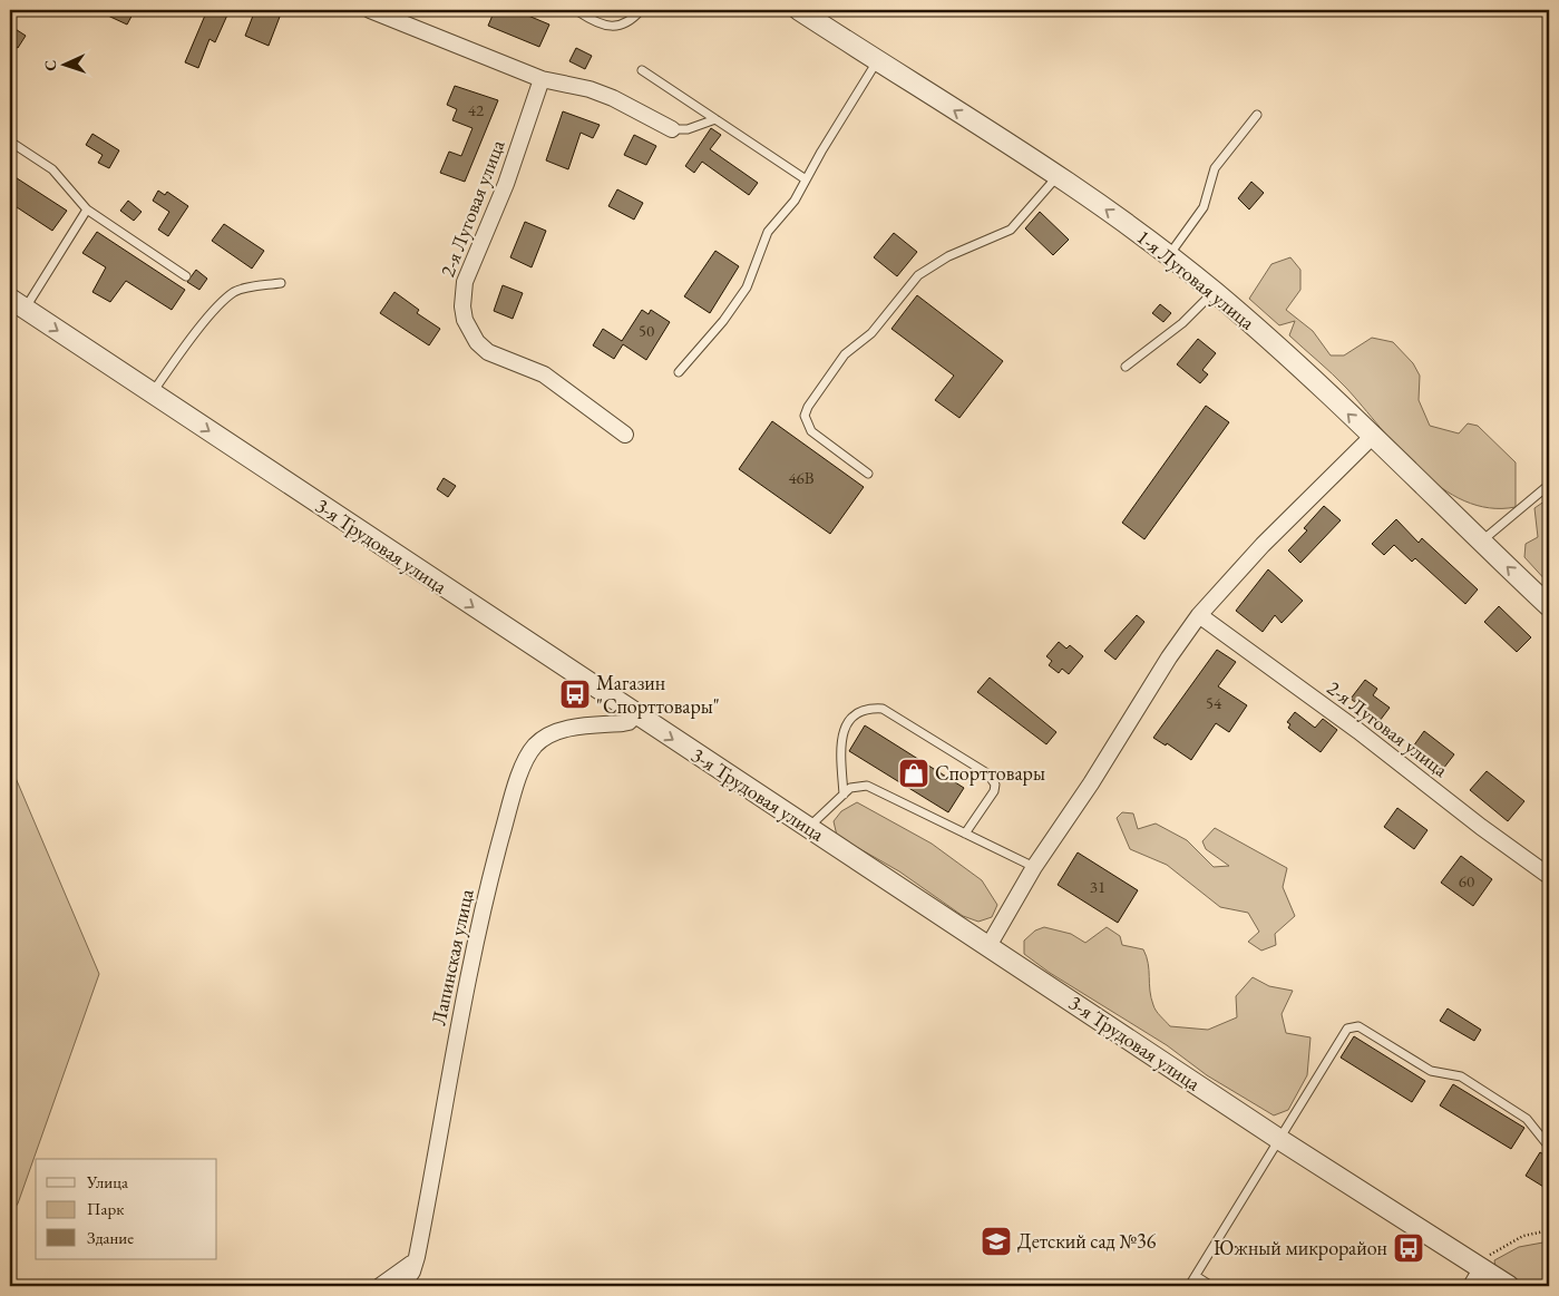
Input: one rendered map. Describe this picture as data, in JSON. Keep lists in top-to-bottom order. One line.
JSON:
{"streets":{"street":["2-я Луговая улица","1-я Луговая улица","3-я Трудовая улица","Лапинская улица"]},"crossings":[["3-я Трудовая улица","Лапинская улица"]],"one_way":["1-я Луговая улица","3-я Трудовая улица"],"places":{"bus stop":["Магазин \"Спорттовары\"","Южный микрорайон"],"shop":["Спорттовары"],"school or university":["Детский сад №36"]},"house_numbers":["42","50","46В","54","60","31"],"legend":["Улица","Парк","Здание"],"north":"left"}
